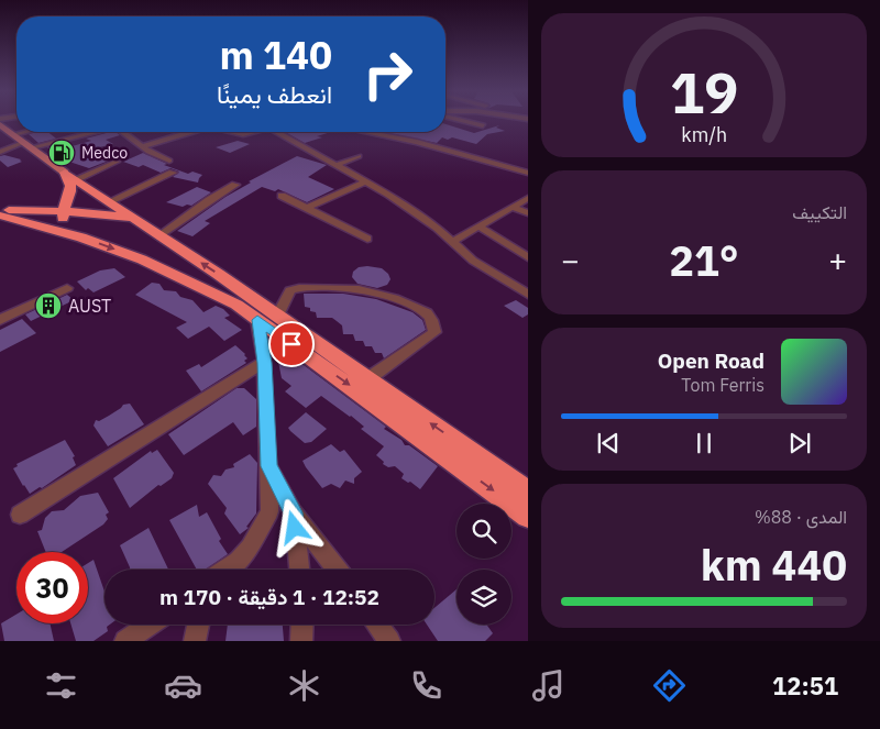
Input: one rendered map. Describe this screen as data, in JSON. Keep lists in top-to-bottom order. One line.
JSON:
{"places":{"fuel station":["Medco"],"building":["AUST"]},"page":{"turn":["140 m","انعطف يمينًا"],"tile":["التكييف",["المدى · 88%","440 km"]],"heat":["−","21°","+"],"song":["Open Road","Tom Ferris"],"limit":"30","trip":"12:52 · 1 دقيقة · 170 m","tabs":"12:51","gauge":["19","km/h"]}}
